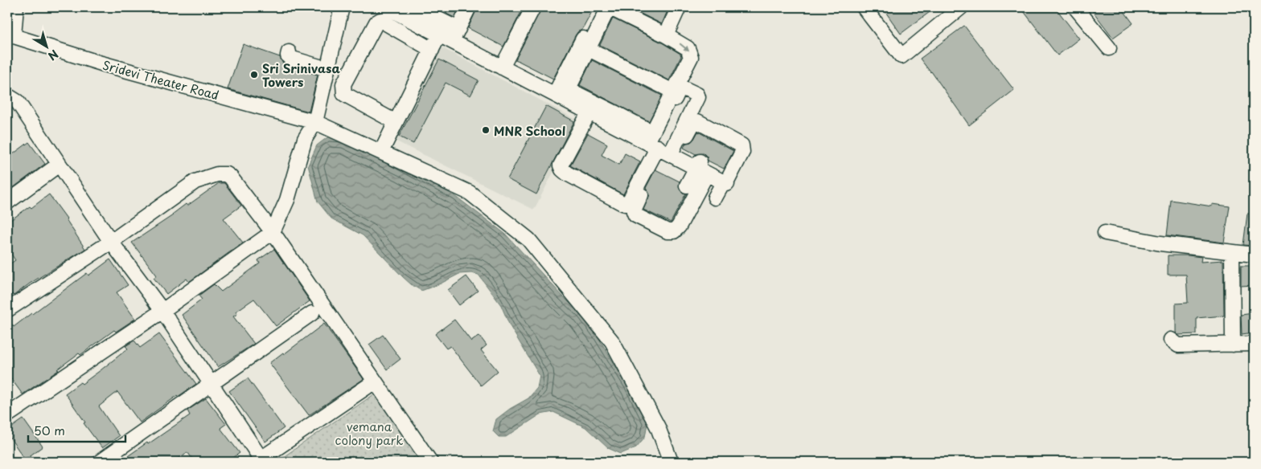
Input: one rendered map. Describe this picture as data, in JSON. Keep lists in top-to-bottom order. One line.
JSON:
{"streets":{"street":["Sridevi Theater Road"]},"parks":["vemana colony park"],"places":["Sri Srinivasa Towers","MNR School"],"scale_bar":"50 m","north":"bottom right"}
